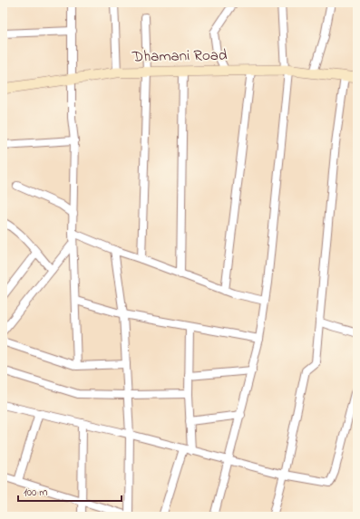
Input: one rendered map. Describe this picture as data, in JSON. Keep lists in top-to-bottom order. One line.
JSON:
{"streets":{"main road":["Dhamani Road"]},"scale_bar":"100 m"}
